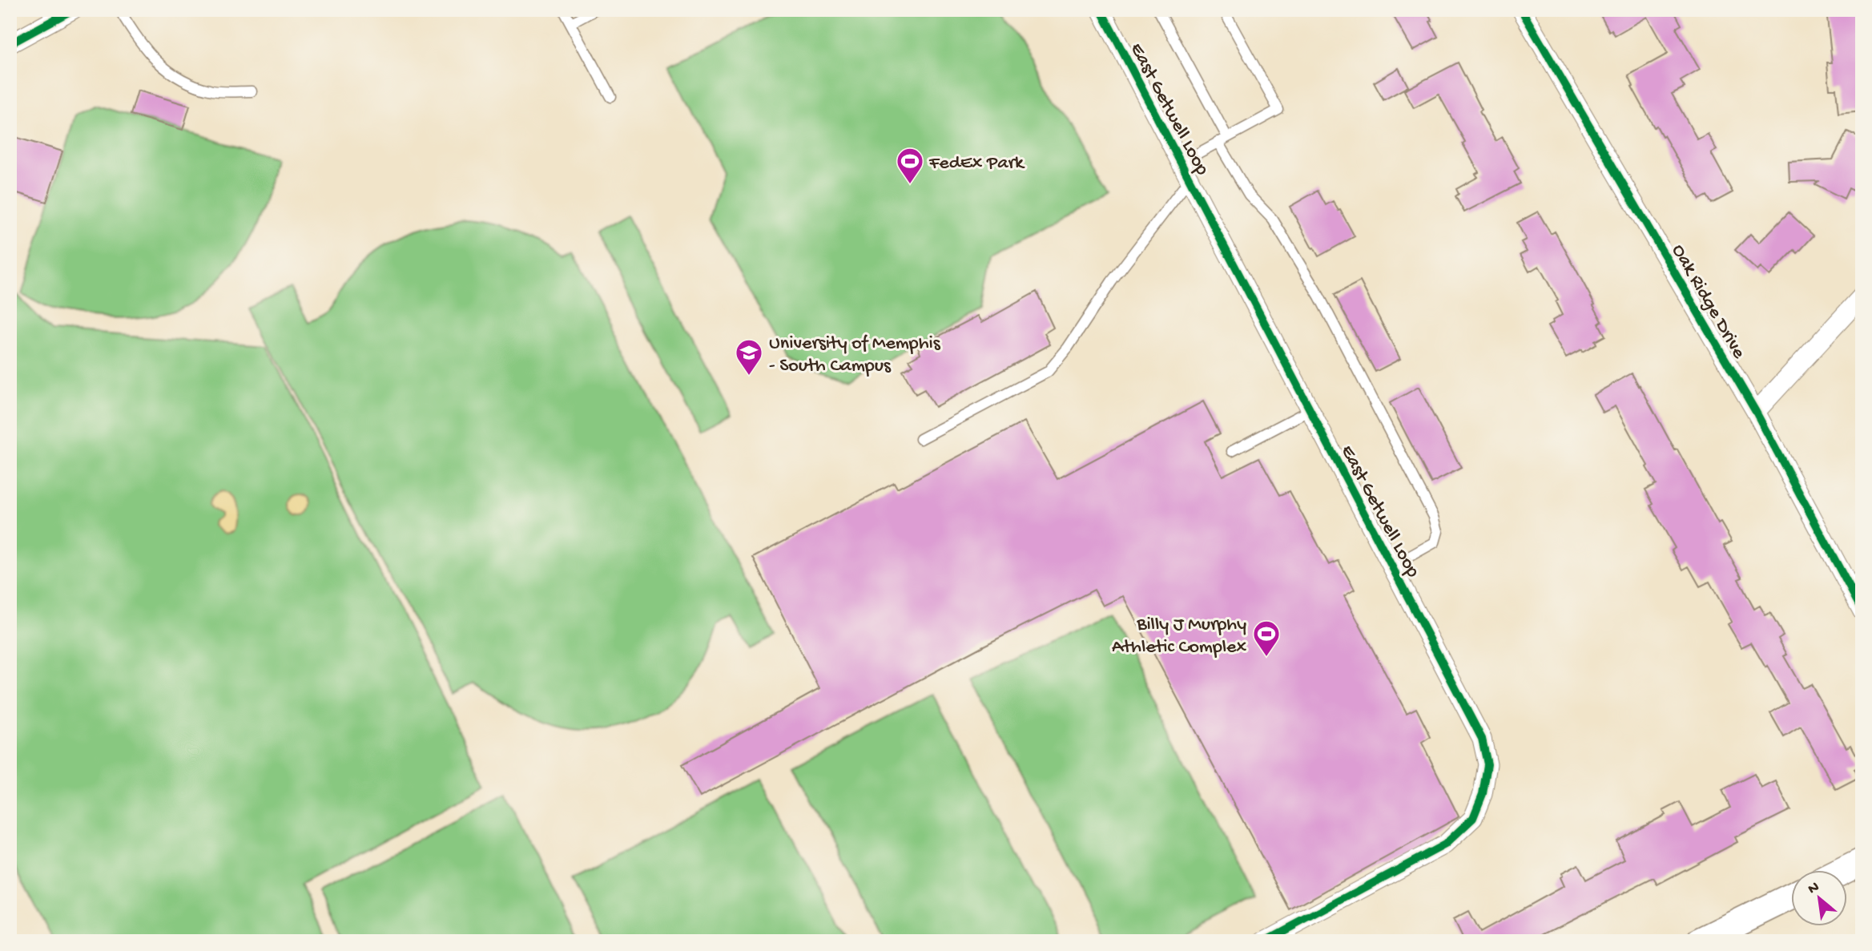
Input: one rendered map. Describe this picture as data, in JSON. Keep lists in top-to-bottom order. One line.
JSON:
{"streets":{"street":["East Getwell Loop","Oak Ridge Drive"]},"places":{"sports":["FedEx Park","Billy J Murphy Athletic Complex"],"school or university":["University of Memphis - South Campus"]},"north":"top left"}
